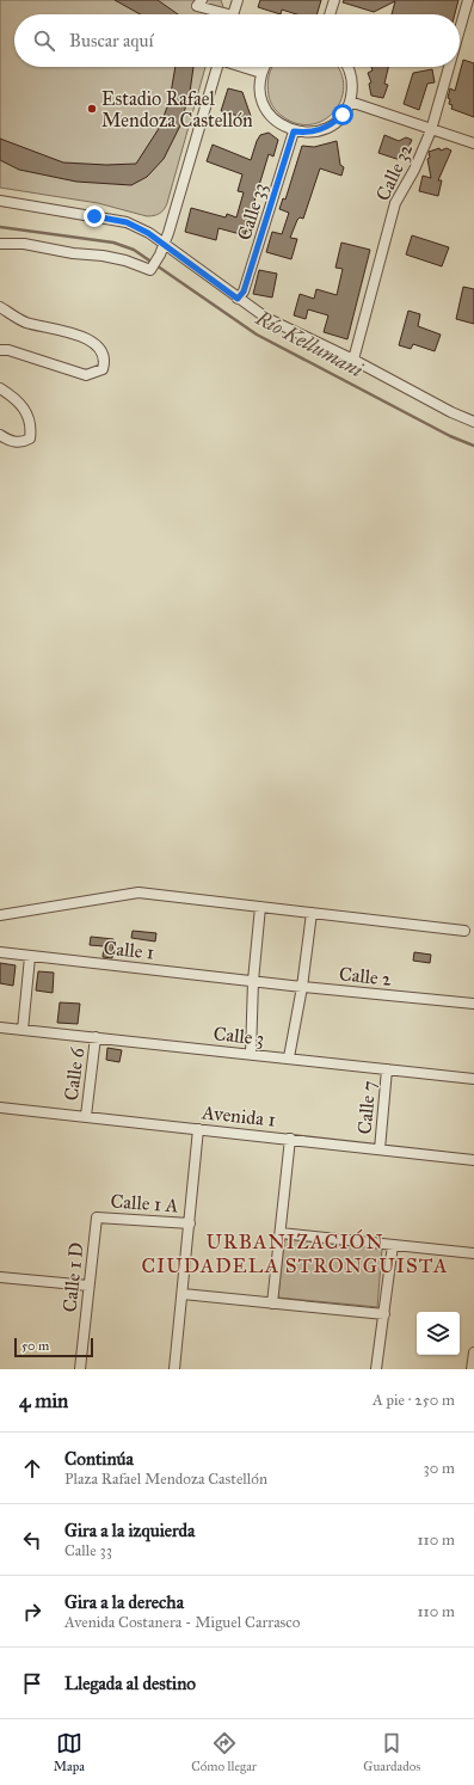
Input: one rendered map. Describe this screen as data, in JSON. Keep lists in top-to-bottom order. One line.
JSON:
{"streets":{"street":["Calle 32","Calle 33","Calle 1","Calle 2","Calle 3","Calle 6","Calle 7","Avenida 1","Calle 1 A","Calle 1 D"]},"crossings":[["Calle 1","Calle 2"],["Calle 3","Calle 6"],["Calle 3","Calle 7"],["Calle 6","Avenida 1"],["Calle 7","Avenida 1"],["Calle 1 A","Calle 1 D"]],"districts":["URBANIZACIÓN CIUDADELA STRONGUISTA"],"water":["Río Kellumani"],"places":["Estadio Rafael Mendoza Castellón"],"scale_bar":"50 m","page":{"search":"Buscar aquí","scale":"50 m","heading":["4 min","A pie · 250 m"],"list":[["Continúa","Plaza Rafael Mendoza Castellón","30 m"],["Gira a la izquierda","Calle 33","110 m"],["Gira a la derecha","Avenida Costanera - Miguel Carrasco","110 m"],"Llegada al destino"],"nav":["Mapa","Cómo llegar","Guardados"]}}
